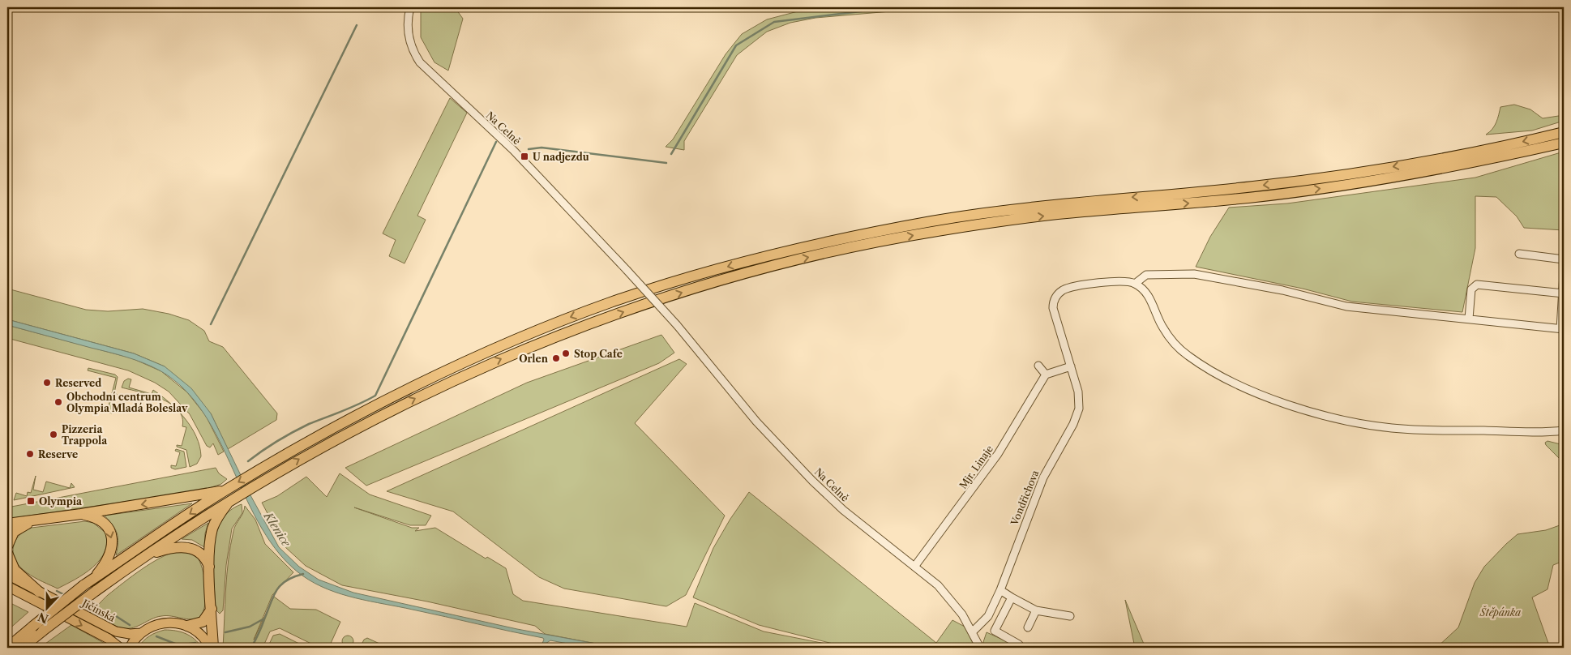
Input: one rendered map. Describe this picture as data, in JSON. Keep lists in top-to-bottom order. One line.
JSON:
{"streets":{"main road":["Jičínská"],"street":["Na Celně","Mjr. Linaje","Vondřichova"]},"crossings":[["Na Celně","Mjr. Linaje"],["Na Celně","Vondřichova"]],"water":["Klenice"],"parks":["Štěpánka"],"places":{"transit":["U nadjezdu","Olympia"],"other":["Stop Cafe","Orlen","Reserved","Obchodní centrum Olympia Mladá Boleslav","Pizzeria Trappola","Reserve"]},"north":"bottom"}
